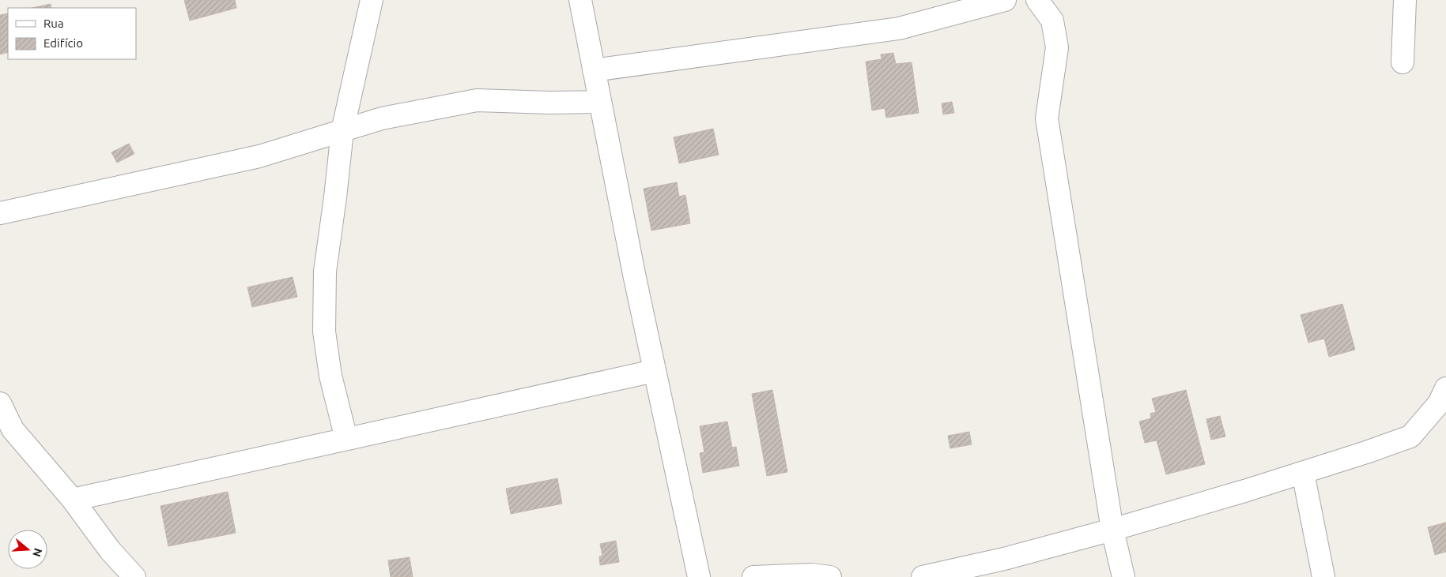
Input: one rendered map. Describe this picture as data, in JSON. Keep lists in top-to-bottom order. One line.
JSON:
{"legend":["Rua","Edifício"],"north":"right"}
